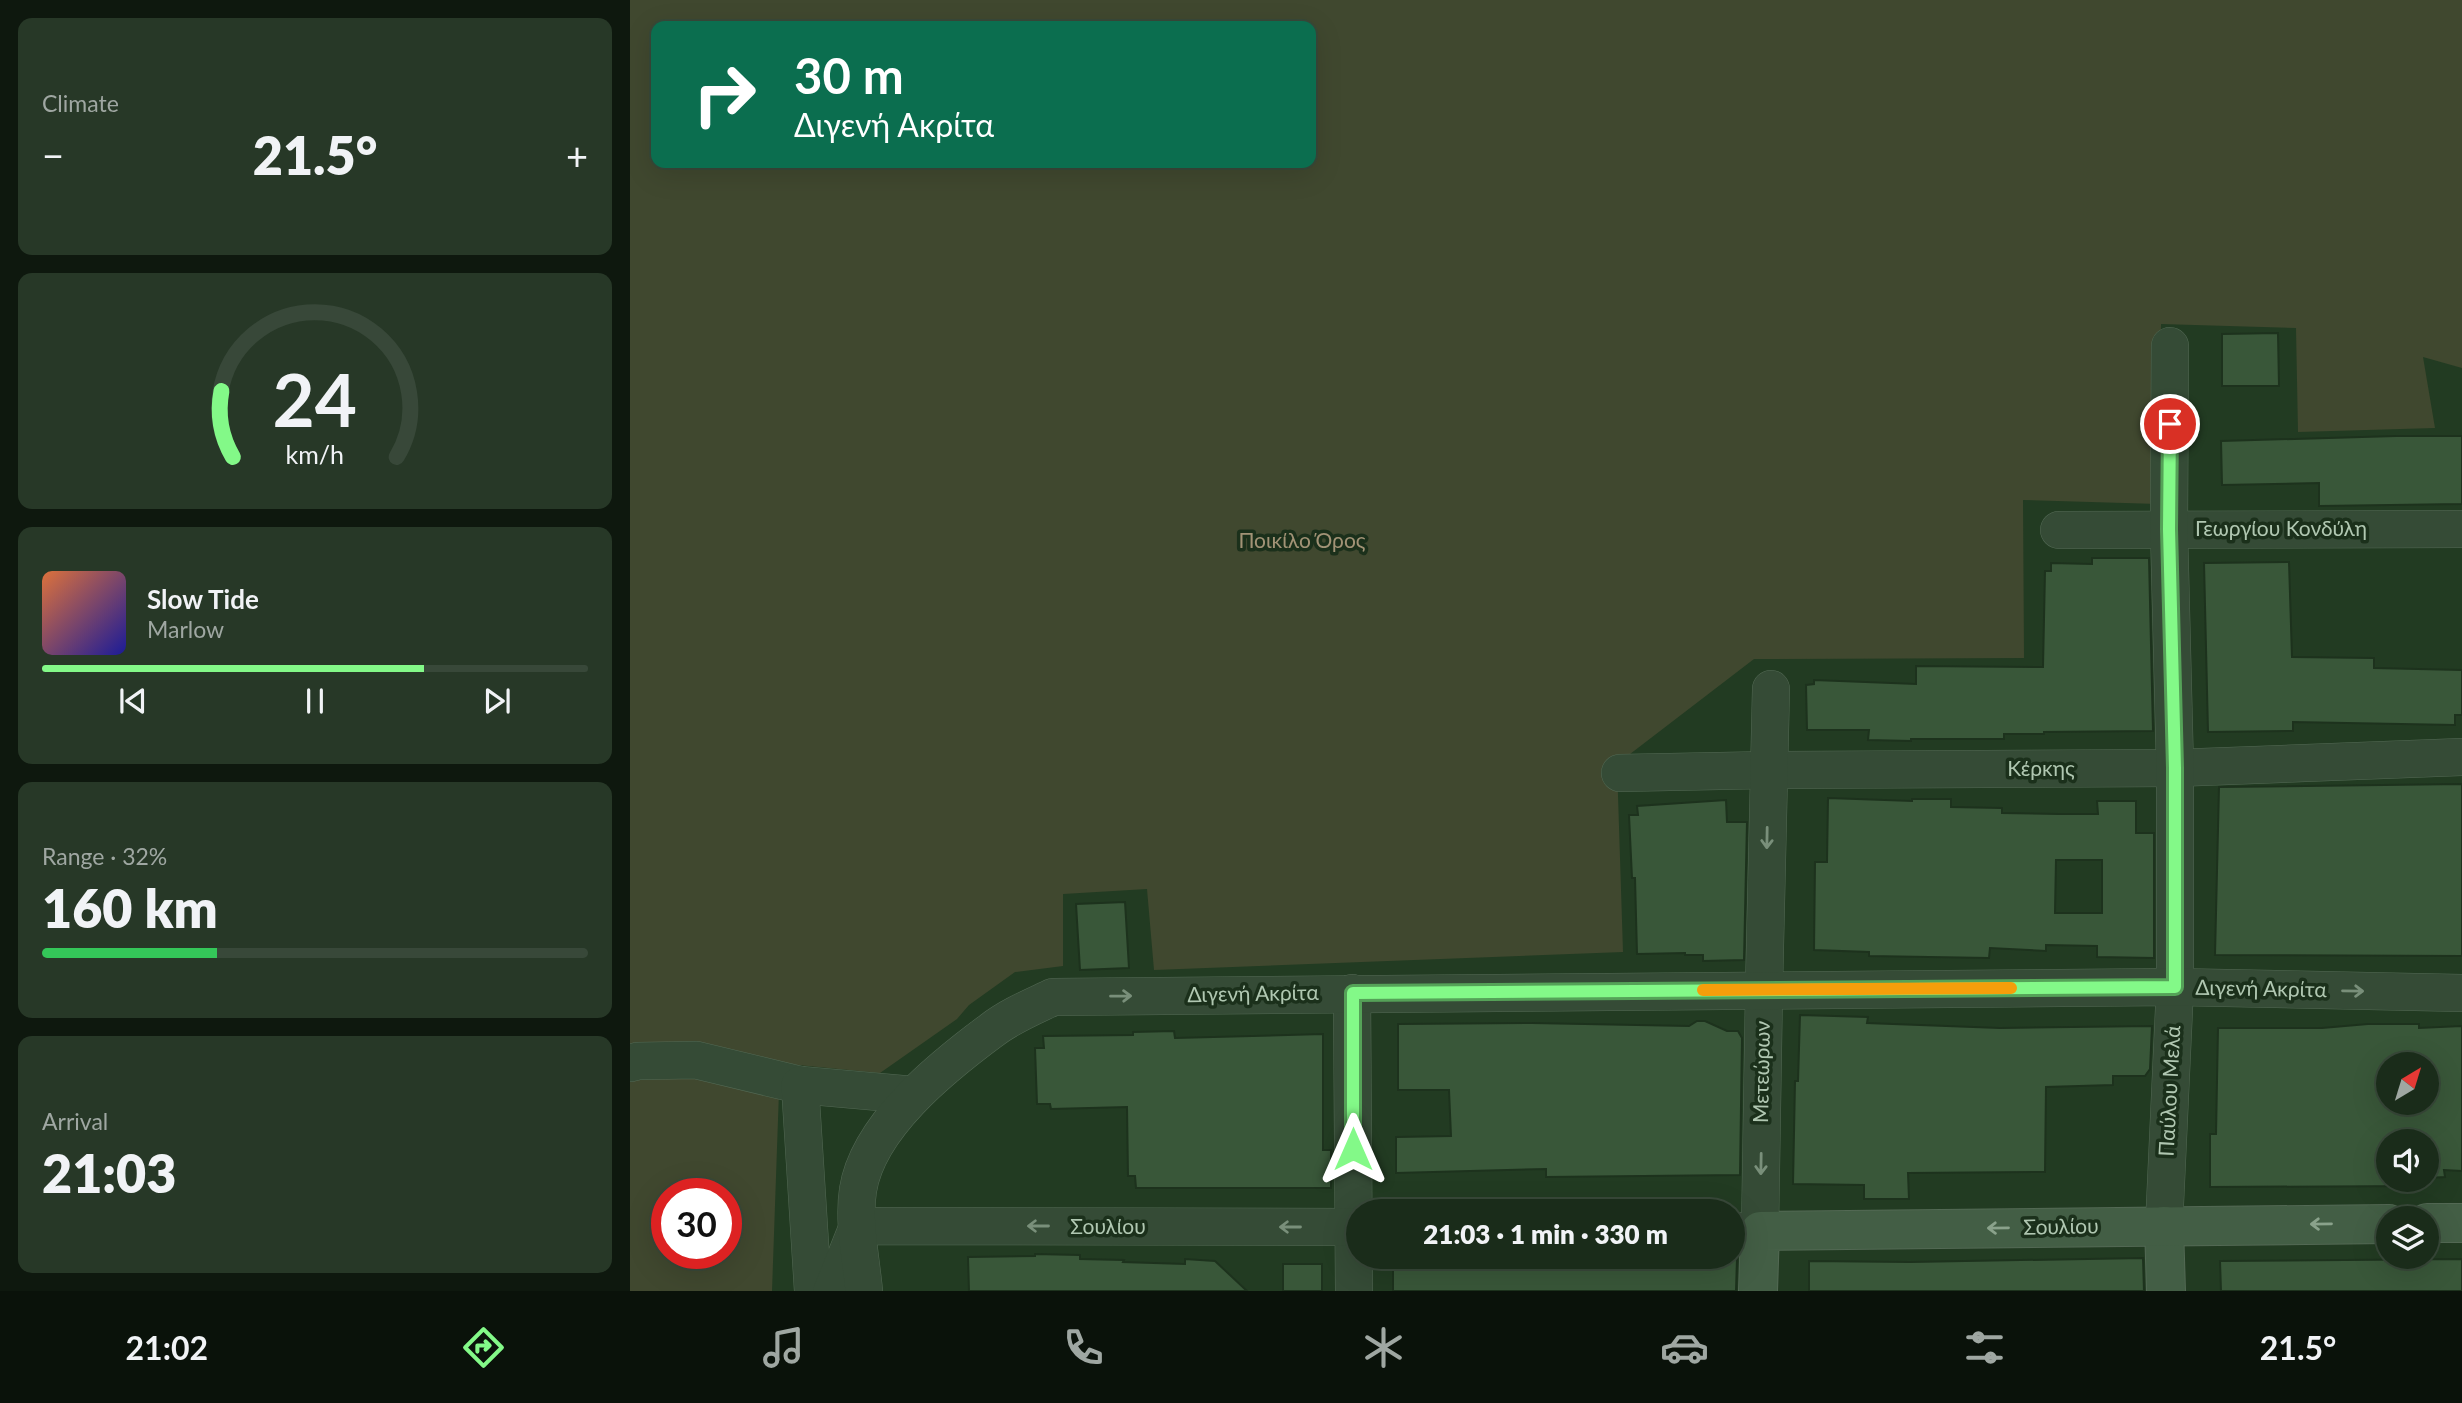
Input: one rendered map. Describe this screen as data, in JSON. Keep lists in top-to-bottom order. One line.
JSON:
{"streets":{"street":["Γεωργίου Κονδύλη","Κέρκης","Διγενή Ακρίτα","Μετεώρων","Παύλου Μελά","Σουλίου"]},"crossings":[["Γεωργίου Κονδύλη","Παύλου Μελά"],["Κέρκης","Μετεώρων"],["Κέρκης","Παύλου Μελά"],["Διγενή Ακρίτα","Μετεώρων"],["Διγενή Ακρίτα","Παύλου Μελά"],["Μετεώρων","Σουλίου"],["Παύλου Μελά","Σουλίου"]],"one_way":["Διγενή Ακρίτα","Μετεώρων","Σουλίου"],"parks":["Ποικίλο Όρος"],"north":"top right","page":{"tile":["Climate",["Range · 32%","160 km"],["Arrival","21:03"]],"turn":["30 m","Διγενή Ακρίτα"],"heat":["−","21.5°","+"],"song":["Slow Tide","Marlow"],"limit":"30","trip":"21:03 · 1 min · 330 m","tabs":["21:02","21.5°"],"gauge":["24","km/h"]}}
